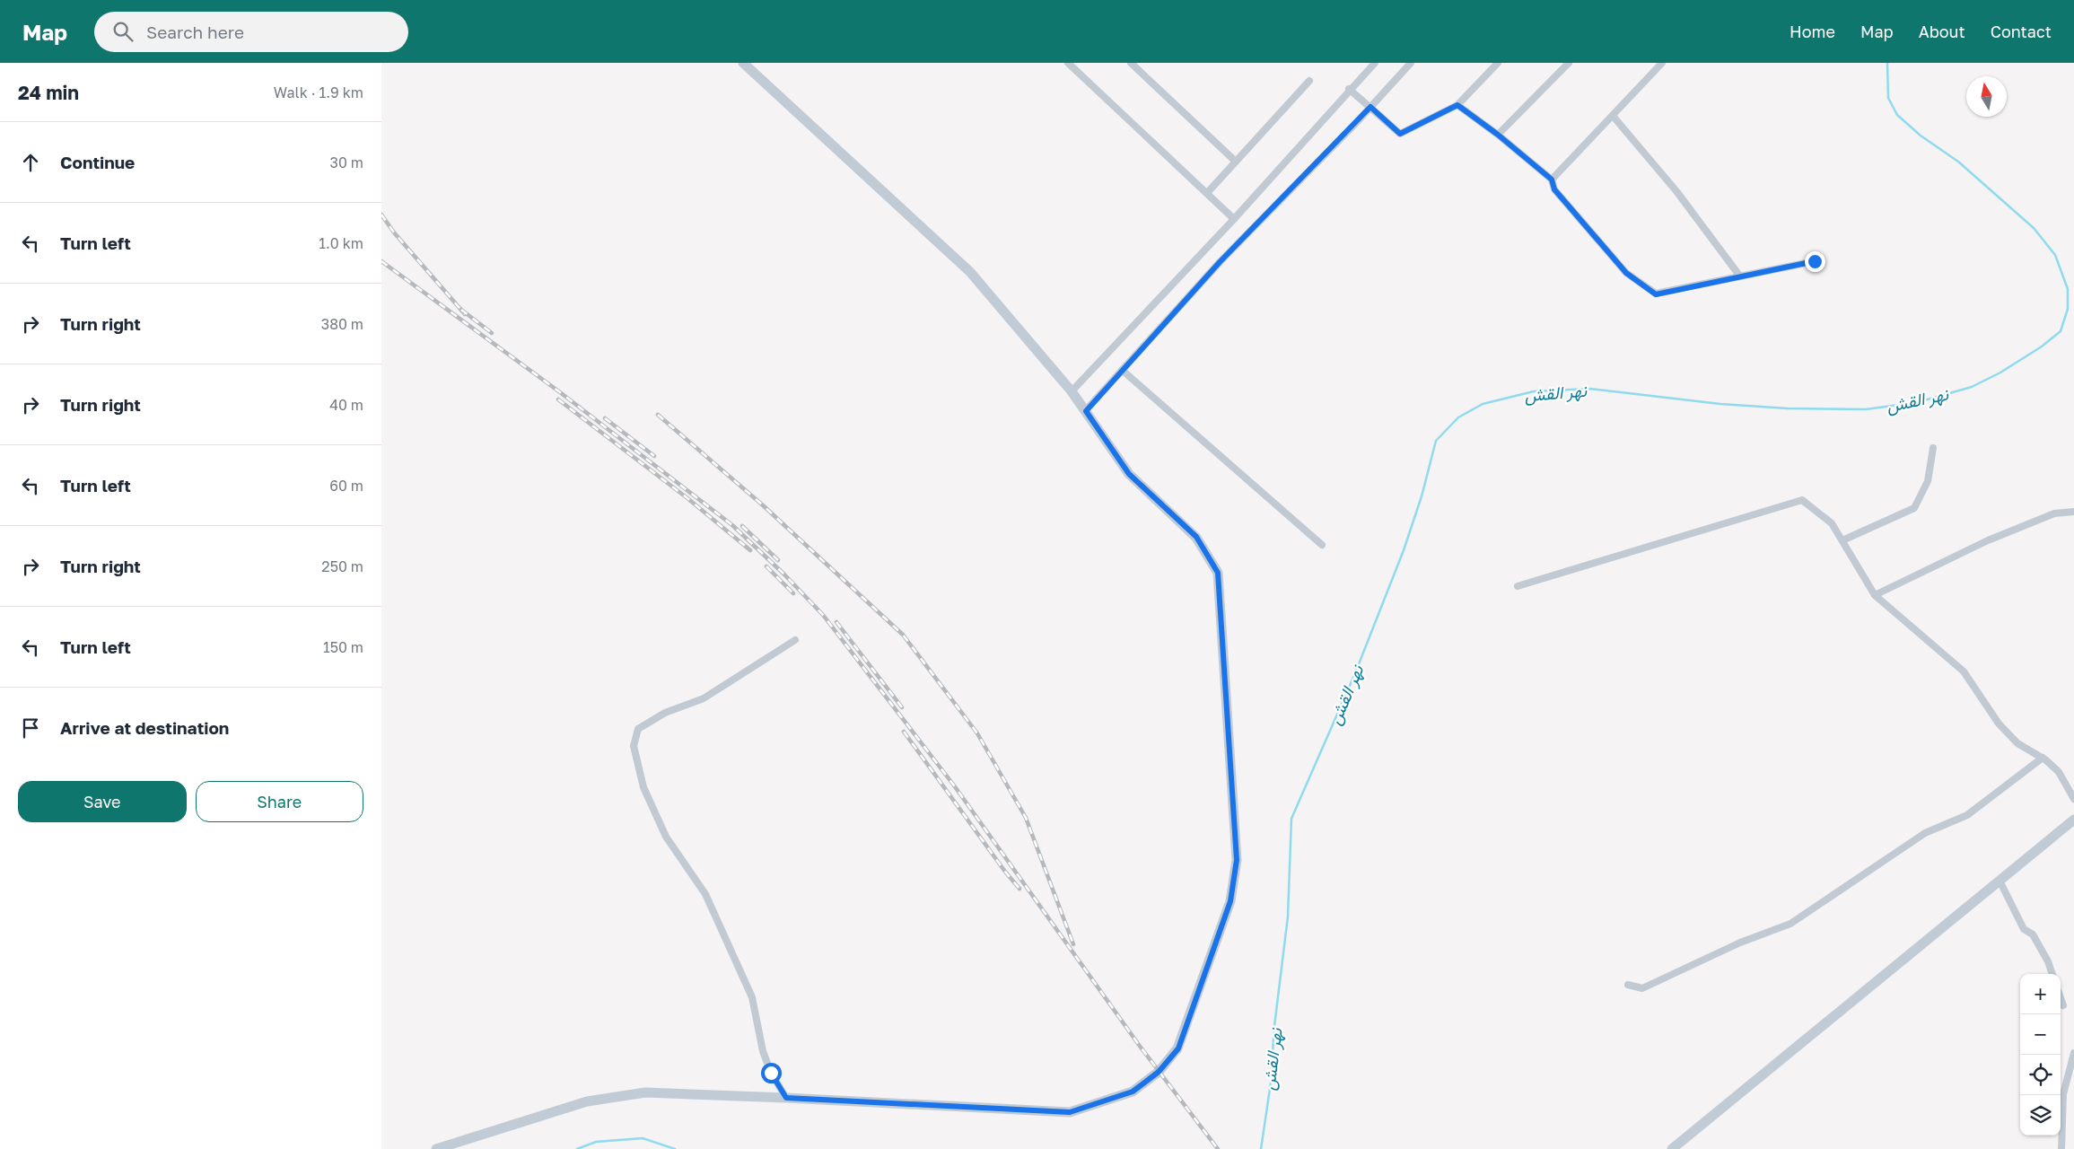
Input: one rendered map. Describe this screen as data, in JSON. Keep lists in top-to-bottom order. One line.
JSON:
{"water":["نهر القش"],"north":"top","page":{"header":"Map","search":"Search here","nav":["Home","Map","About","Contact"],"heading":["24 min","Walk · 1.9 km"],"list":[["Continue","30 m"],["Turn left","1.0 km"],["Turn right","380 m"],["Turn right","40 m"],["Turn left","60 m"],["Turn right","250 m"],["Turn left","150 m"],"Arrive at destination"],"buttons":["Save","Share"],"map_buttons":["+","−"]}}
